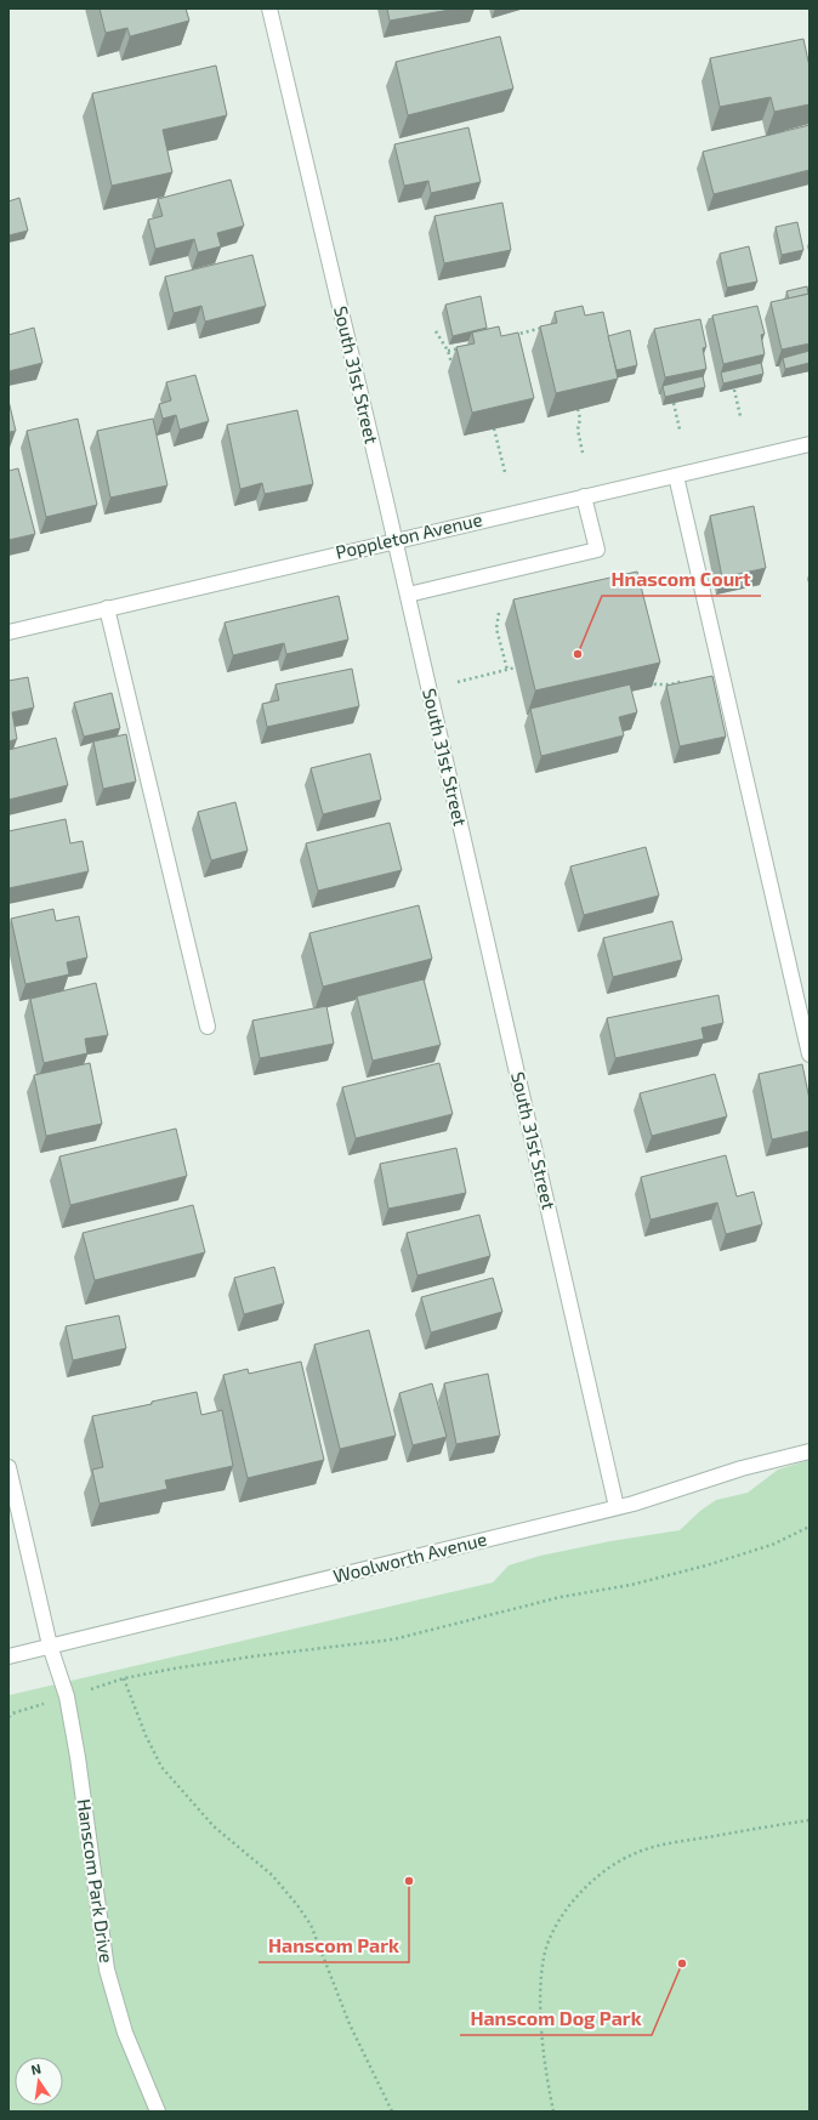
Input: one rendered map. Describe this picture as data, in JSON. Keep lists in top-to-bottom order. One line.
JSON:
{"streets":{"street":["South 31st Street","Poppleton Avenue","Woolworth Avenue","Hanscom Park Drive"]},"crossings":[["South 31st Street","Poppleton Avenue"],["South 31st Street","Woolworth Avenue"],["Woolworth Avenue","Hanscom Park Drive"]],"places":["Hnascom Court","Hanscom Park","Hanscom Dog Park"],"north":"top"}
